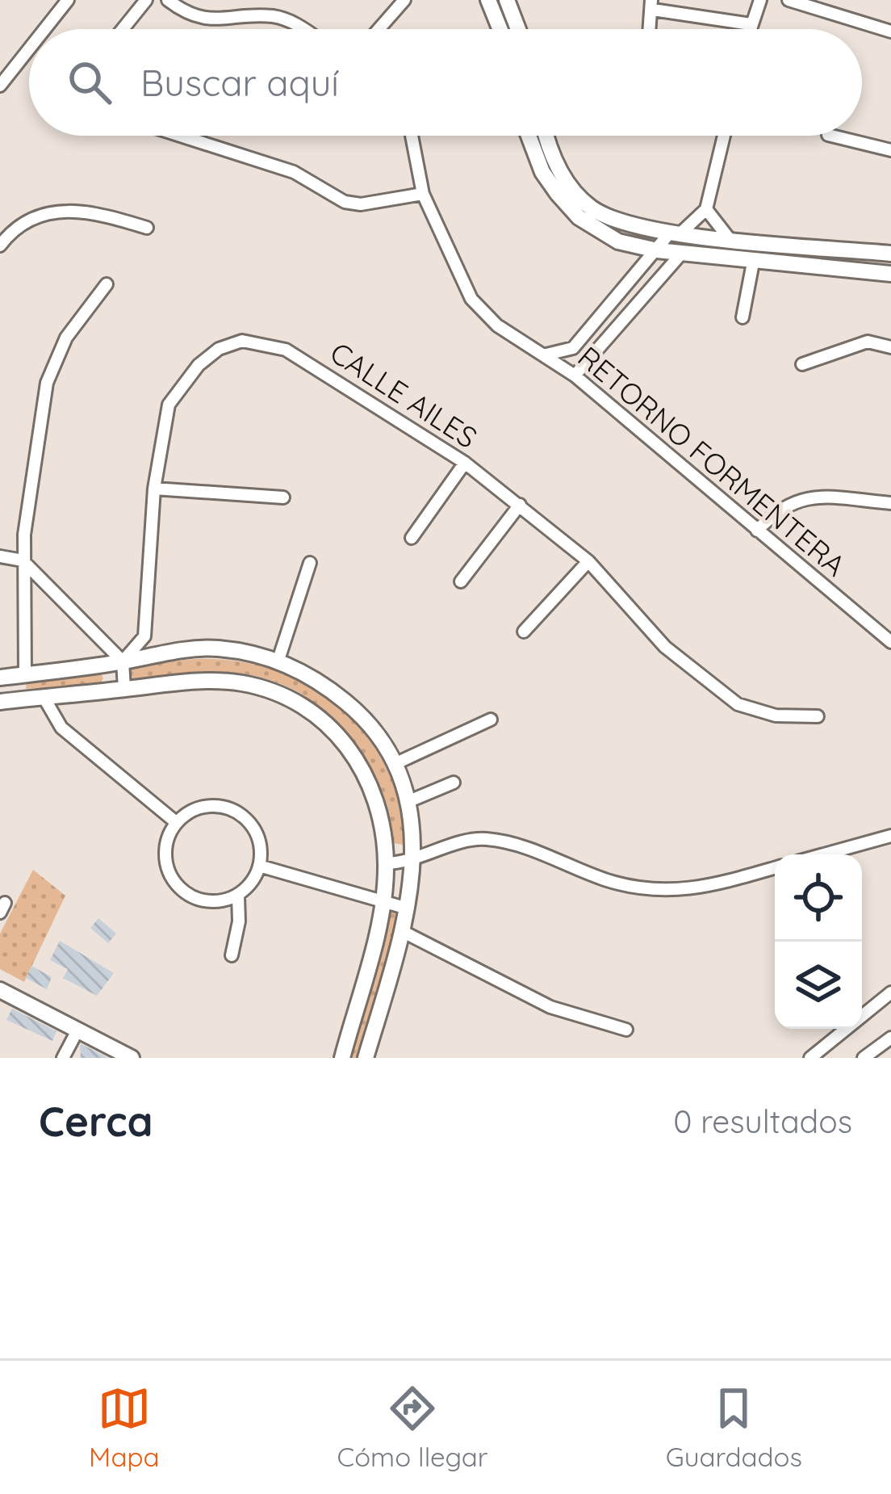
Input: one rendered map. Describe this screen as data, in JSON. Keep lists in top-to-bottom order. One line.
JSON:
{"streets":{"street":["CALLE AILES","RETORNO FORMENTERA"]},"page":{"search":"Buscar aquí","heading":["Cerca","0 resultados"],"nav":["Mapa","Cómo llegar","Guardados"]}}
